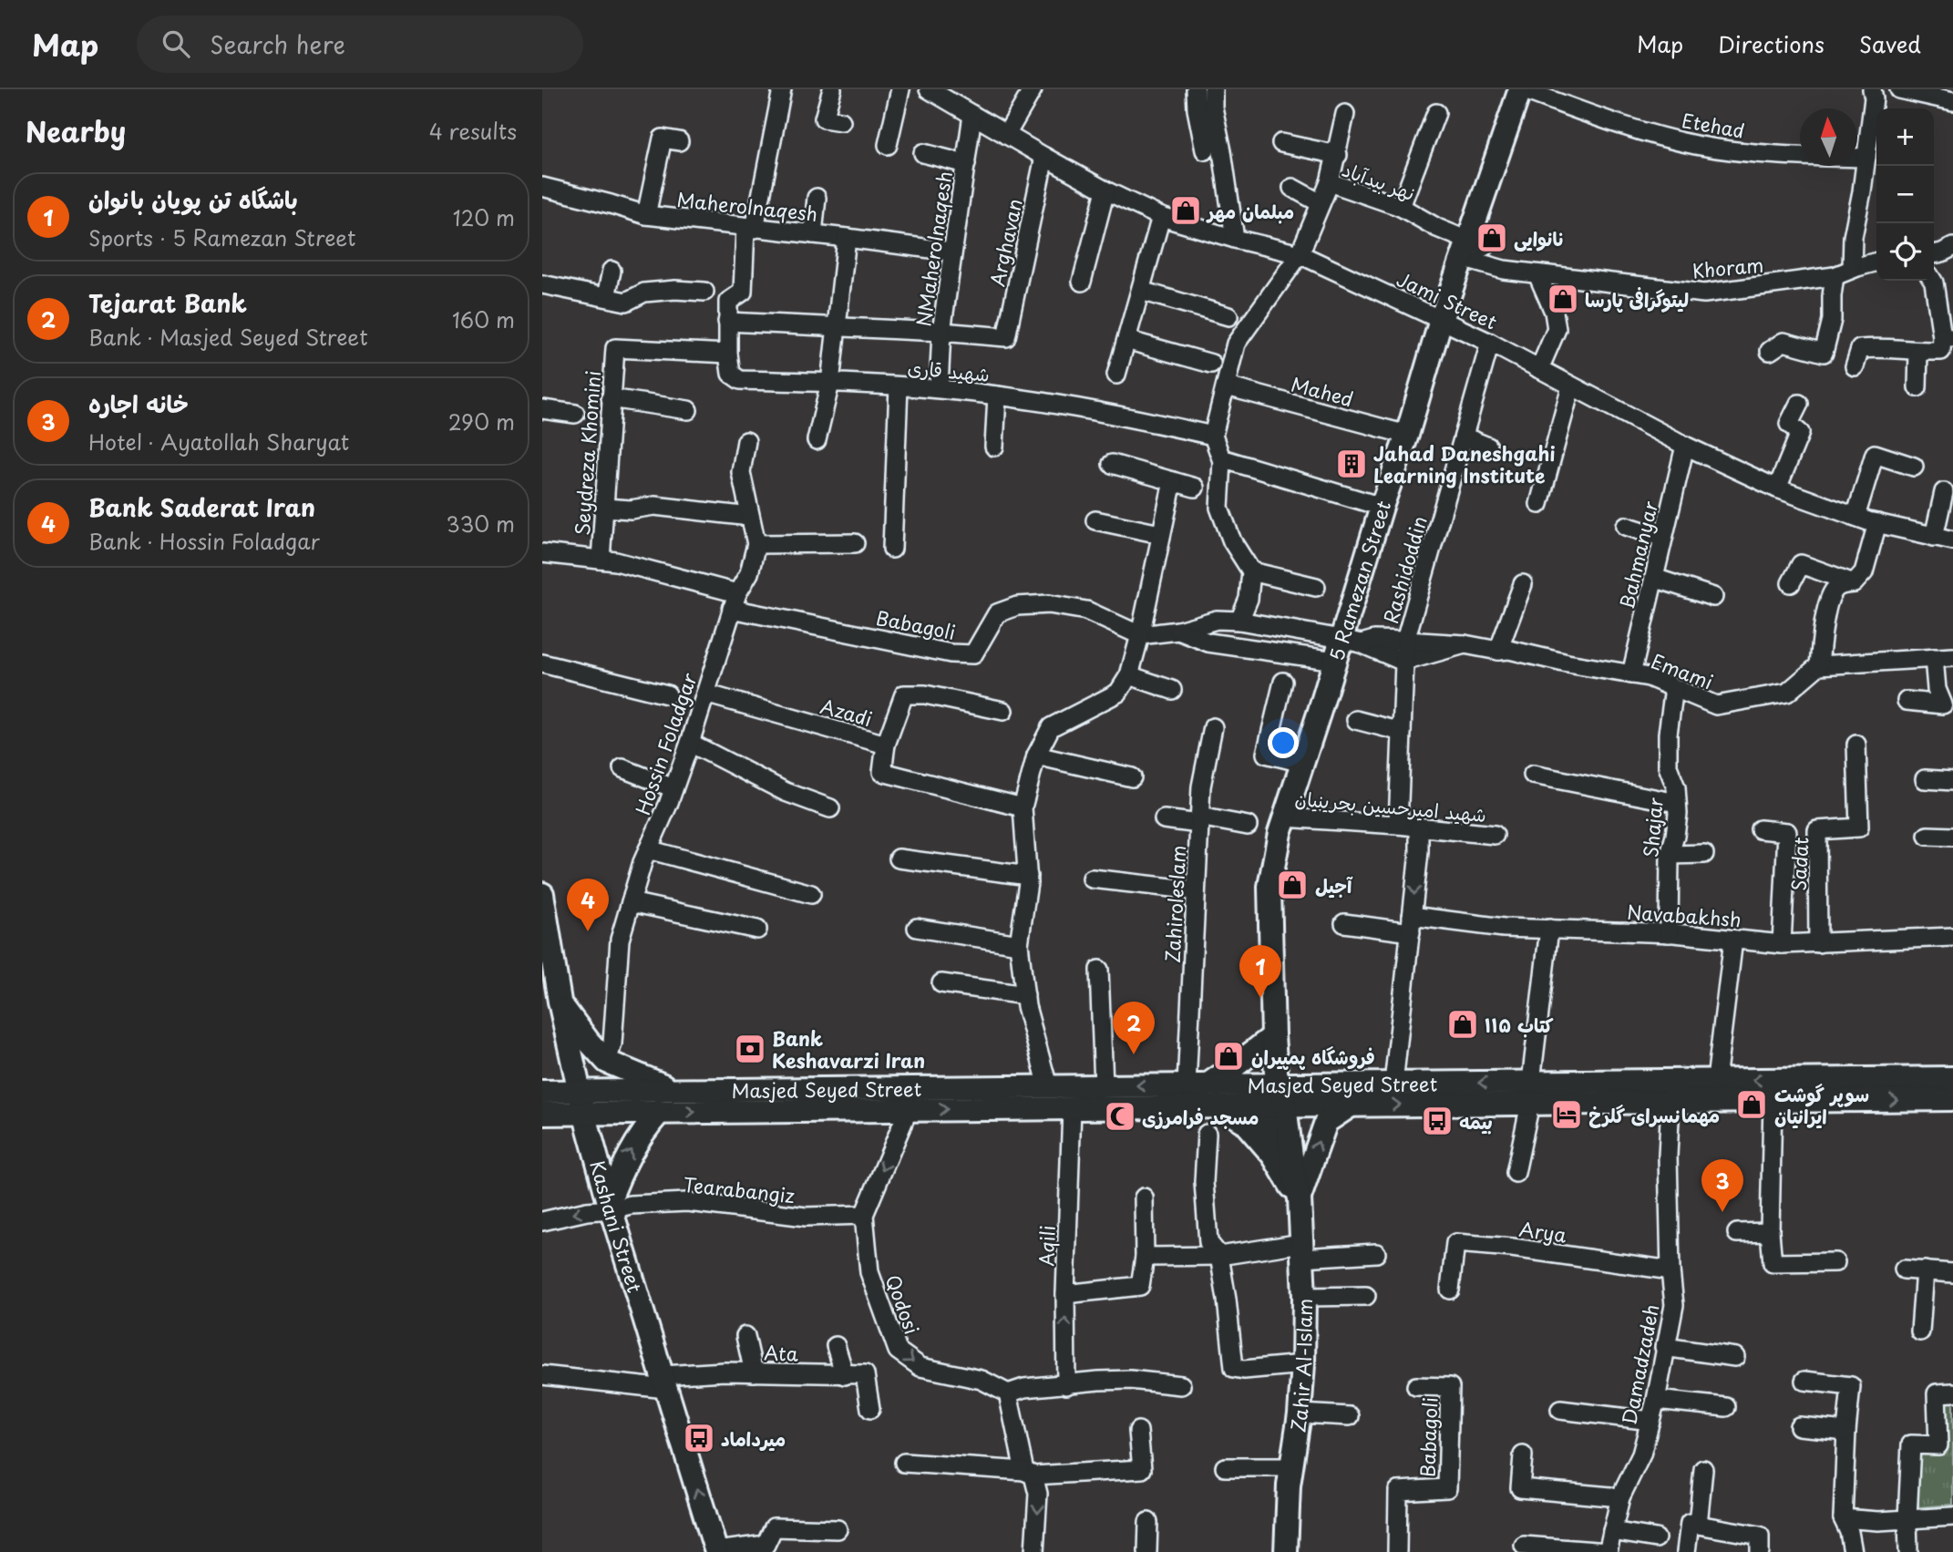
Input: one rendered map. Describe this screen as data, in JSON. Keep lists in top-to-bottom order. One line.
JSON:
{"streets":{"main road":["5 Ramezan Street","Masjed Seyed Street","Kashani Street","Zahir Al-Islam"],"street":["Etehad","نهر بیدآباد","Maherolnaqesh","Arghavan","NMaherolnaqesh","Khoram","Jami Street","شهید قاری","Mahed","Seydreza Khomini","Bahmanyar","Rashidoddin","Babagoli","Emami","Azadi","Hossin Foladgar","شهید امیرحسین بحرینیان","Shajar","Sadat","Zahiroleslam","Navabakhsh","Tearabangiz","Arya","Aqili","Qodosi","Ata","Damadzadeh"]},"crossings":[["Etehad","5 Ramezan Street"],["نهر بیدآباد","Khoram"],["نهر بیدآباد","Jami Street"],["نهر بیدآباد","شهید قاری"],["نهر بیدآباد","Mahed"],["نهر بیدآباد","5 Ramezan Street"],["Maherolnaqesh","NMaherolnaqesh"],["Arghavan","NMaherolnaqesh"],["Arghavan","Jami Street"],["NMaherolnaqesh","Jami Street"],["NMaherolnaqesh","شهید قاری"],["Khoram","5 Ramezan Street"],["Jami Street","Bahmanyar"],["Jami Street","Rashidoddin"],["Jami Street","5 Ramezan Street"],["شهید قاری","Seydreza Khomini"],["Mahed","5 Ramezan Street"],["Bahmanyar","Emami"],["Rashidoddin","Emami"],["Rashidoddin","شهید امیرحسین بحرینیان"],["5 Ramezan Street","Emami"],["5 Ramezan Street","شهید امیرحسین بحرینیان"],["5 Ramezan Street","Masjed Seyed Street"],["5 Ramezan Street","Zahir Al-Islam"],["Babagoli","Hossin Foladgar"],["Emami","Shajar"],["Azadi","Hossin Foladgar"],["Shajar","Navabakhsh"],["Sadat","Navabakhsh"],["Zahiroleslam","Masjed Seyed Street"],["Masjed Seyed Street","Kashani Street"],["Masjed Seyed Street","Aqili"],["Masjed Seyed Street","Qodosi"],["Masjed Seyed Street","Zahir Al-Islam"],["Masjed Seyed Street","Damadzadeh"],["Tearabangiz","Kashani Street"],["Tearabangiz","Qodosi"],["Kashani Street","Ata"],["Arya","Damadzadeh"]],"one_way":["Qodosi"],"places":{"shop":["مبلمان مهر","نانوایی","لیتوگرافی پارسا","آجیل","کتاب ۱۱۵","فروشگاه پمپیران","سوپر گوشت ایرانیان"],"building":["Jahad Daneshgahi Learning Institute"],"bank":["Bank Keshavarzi Iran"],"hotel":["مهمانسرای گلرخ"],"mosque":["مسجد فرامرزی"],"bus stop":["بیمه","میرداماد"]},"north":"top","page":{"header":"Map","search":"Search here","nav":["Map","Directions","Saved"],"heading":["Nearby","4 results"],"map_buttons":["+","−"],"list":[{"mark":"1","name":"باشگاه تن پویان بانوان","note":"Sports · 5 Ramezan Street","value":"120 m"},{"mark":"2","name":"Tejarat Bank","note":"Bank · Masjed Seyed Street","value":"160 m"},{"mark":"3","name":"خانه اجاره","note":"Hotel · Ayatollah Sharyat","value":"290 m"},{"mark":"4","name":"Bank Saderat Iran","note":"Bank · Hossin Foladgar","value":"330 m"}],"pins":["4","1","2","3"]}}
